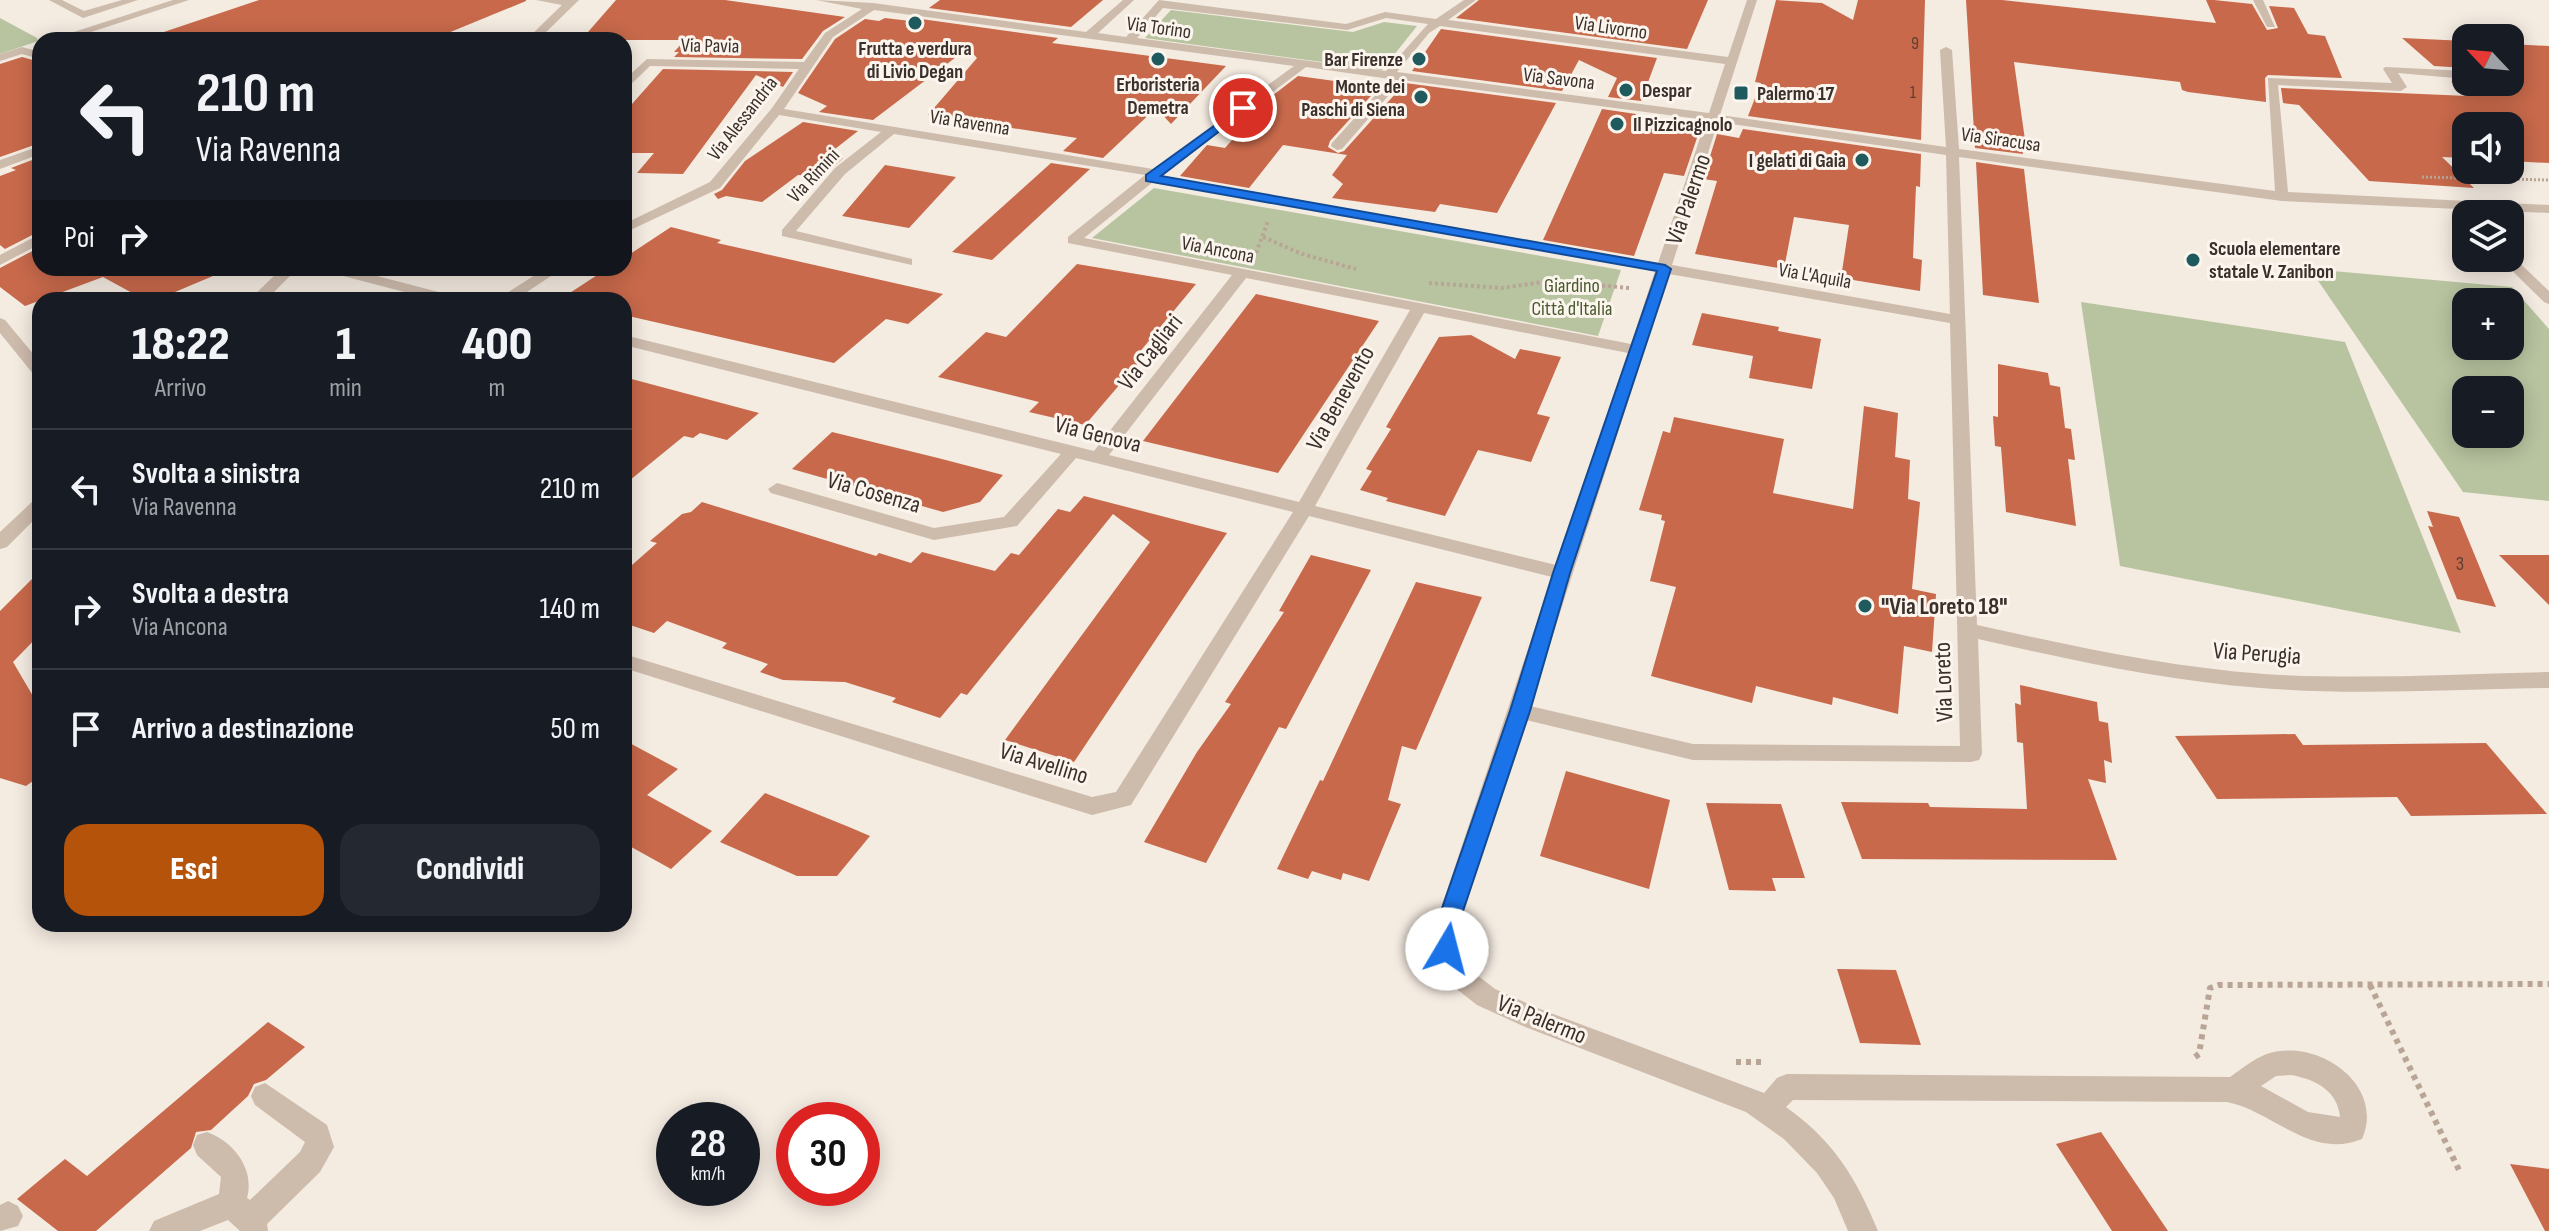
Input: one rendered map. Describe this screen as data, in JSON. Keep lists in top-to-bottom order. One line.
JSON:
{"streets":{"street":["Via Torino","Via Livorno","Via Pavia","Via Savona","Via Alessandria","Via Ravenna","Via Siracusa","Via Rimini","Via Palermo","Via Ancona","Via L'Aquila","Via Cagliari","Via Benevento","Via Genova","Via Cosenza","Via Perugia","Via Loreto","Via Avellino"]},"crossings":[["Via Torino","Via Savona"],["Via Torino","Via Alessandria"],["Via Torino","Via Ancona"],["Via Livorno","Via Palermo"],["Via Pavia","Via Alessandria"],["Via Savona","Via Siracusa"],["Via Savona","Via Palermo"],["Via Savona","Via Ancona"],["Via Alessandria","Via Ravenna"],["Via Ravenna","Via Rimini"],["Via Ravenna","Via Palermo"],["Via Ravenna","Via Ancona"],["Via Ravenna","Via L'Aquila"],["Via Siracusa","Via Palermo"],["Via Siracusa","Via Loreto"],["Via Palermo","Via Ancona"],["Via Palermo","Via L'Aquila"],["Via Palermo","Via Genova"],["Via Palermo","Via Loreto"],["Via Ancona","Via Cagliari"],["Via Ancona","Via Benevento"],["Via L'Aquila","Via Loreto"],["Via Cagliari","Via Genova"],["Via Benevento","Via Genova"],["Via Benevento","Via Avellino"],["Via Genova","Via Cosenza"],["Via Genova","Via Avellino"],["Via Perugia","Via Loreto"]],"parks":["Giardino Città d'Italia"],"places":{"other":["Frutta e verdura di Livio Degan","Erboristeria Demetra","Bar Firenze","Despar","Monte dei Paschi di Siena","Il Pizzicagnolo","I gelati di Gaia","Scuola elementare statale V. Zanibon","\"Via Loreto 18\""],"transit":["Palermo 17"]},"house_numbers":["9","1","3"],"north":"top left","page":{"map_buttons":["+","−"],"turn":["210 m","Via Ravenna"],"then":"Poi","eta":["18:22","Arrivo","1","min","400","m"],"list":[{"name":"Svolta a sinistra","note":"Via Ravenna","value":"210 m"},{"name":"Svolta a destra","note":"Via Ancona","value":"140 m"},{"name":"Arrivo a destinazione","value":"50 m"}],"buttons":["Esci","Condividi"],"speed":"28 km/h","limit":"30"}}
